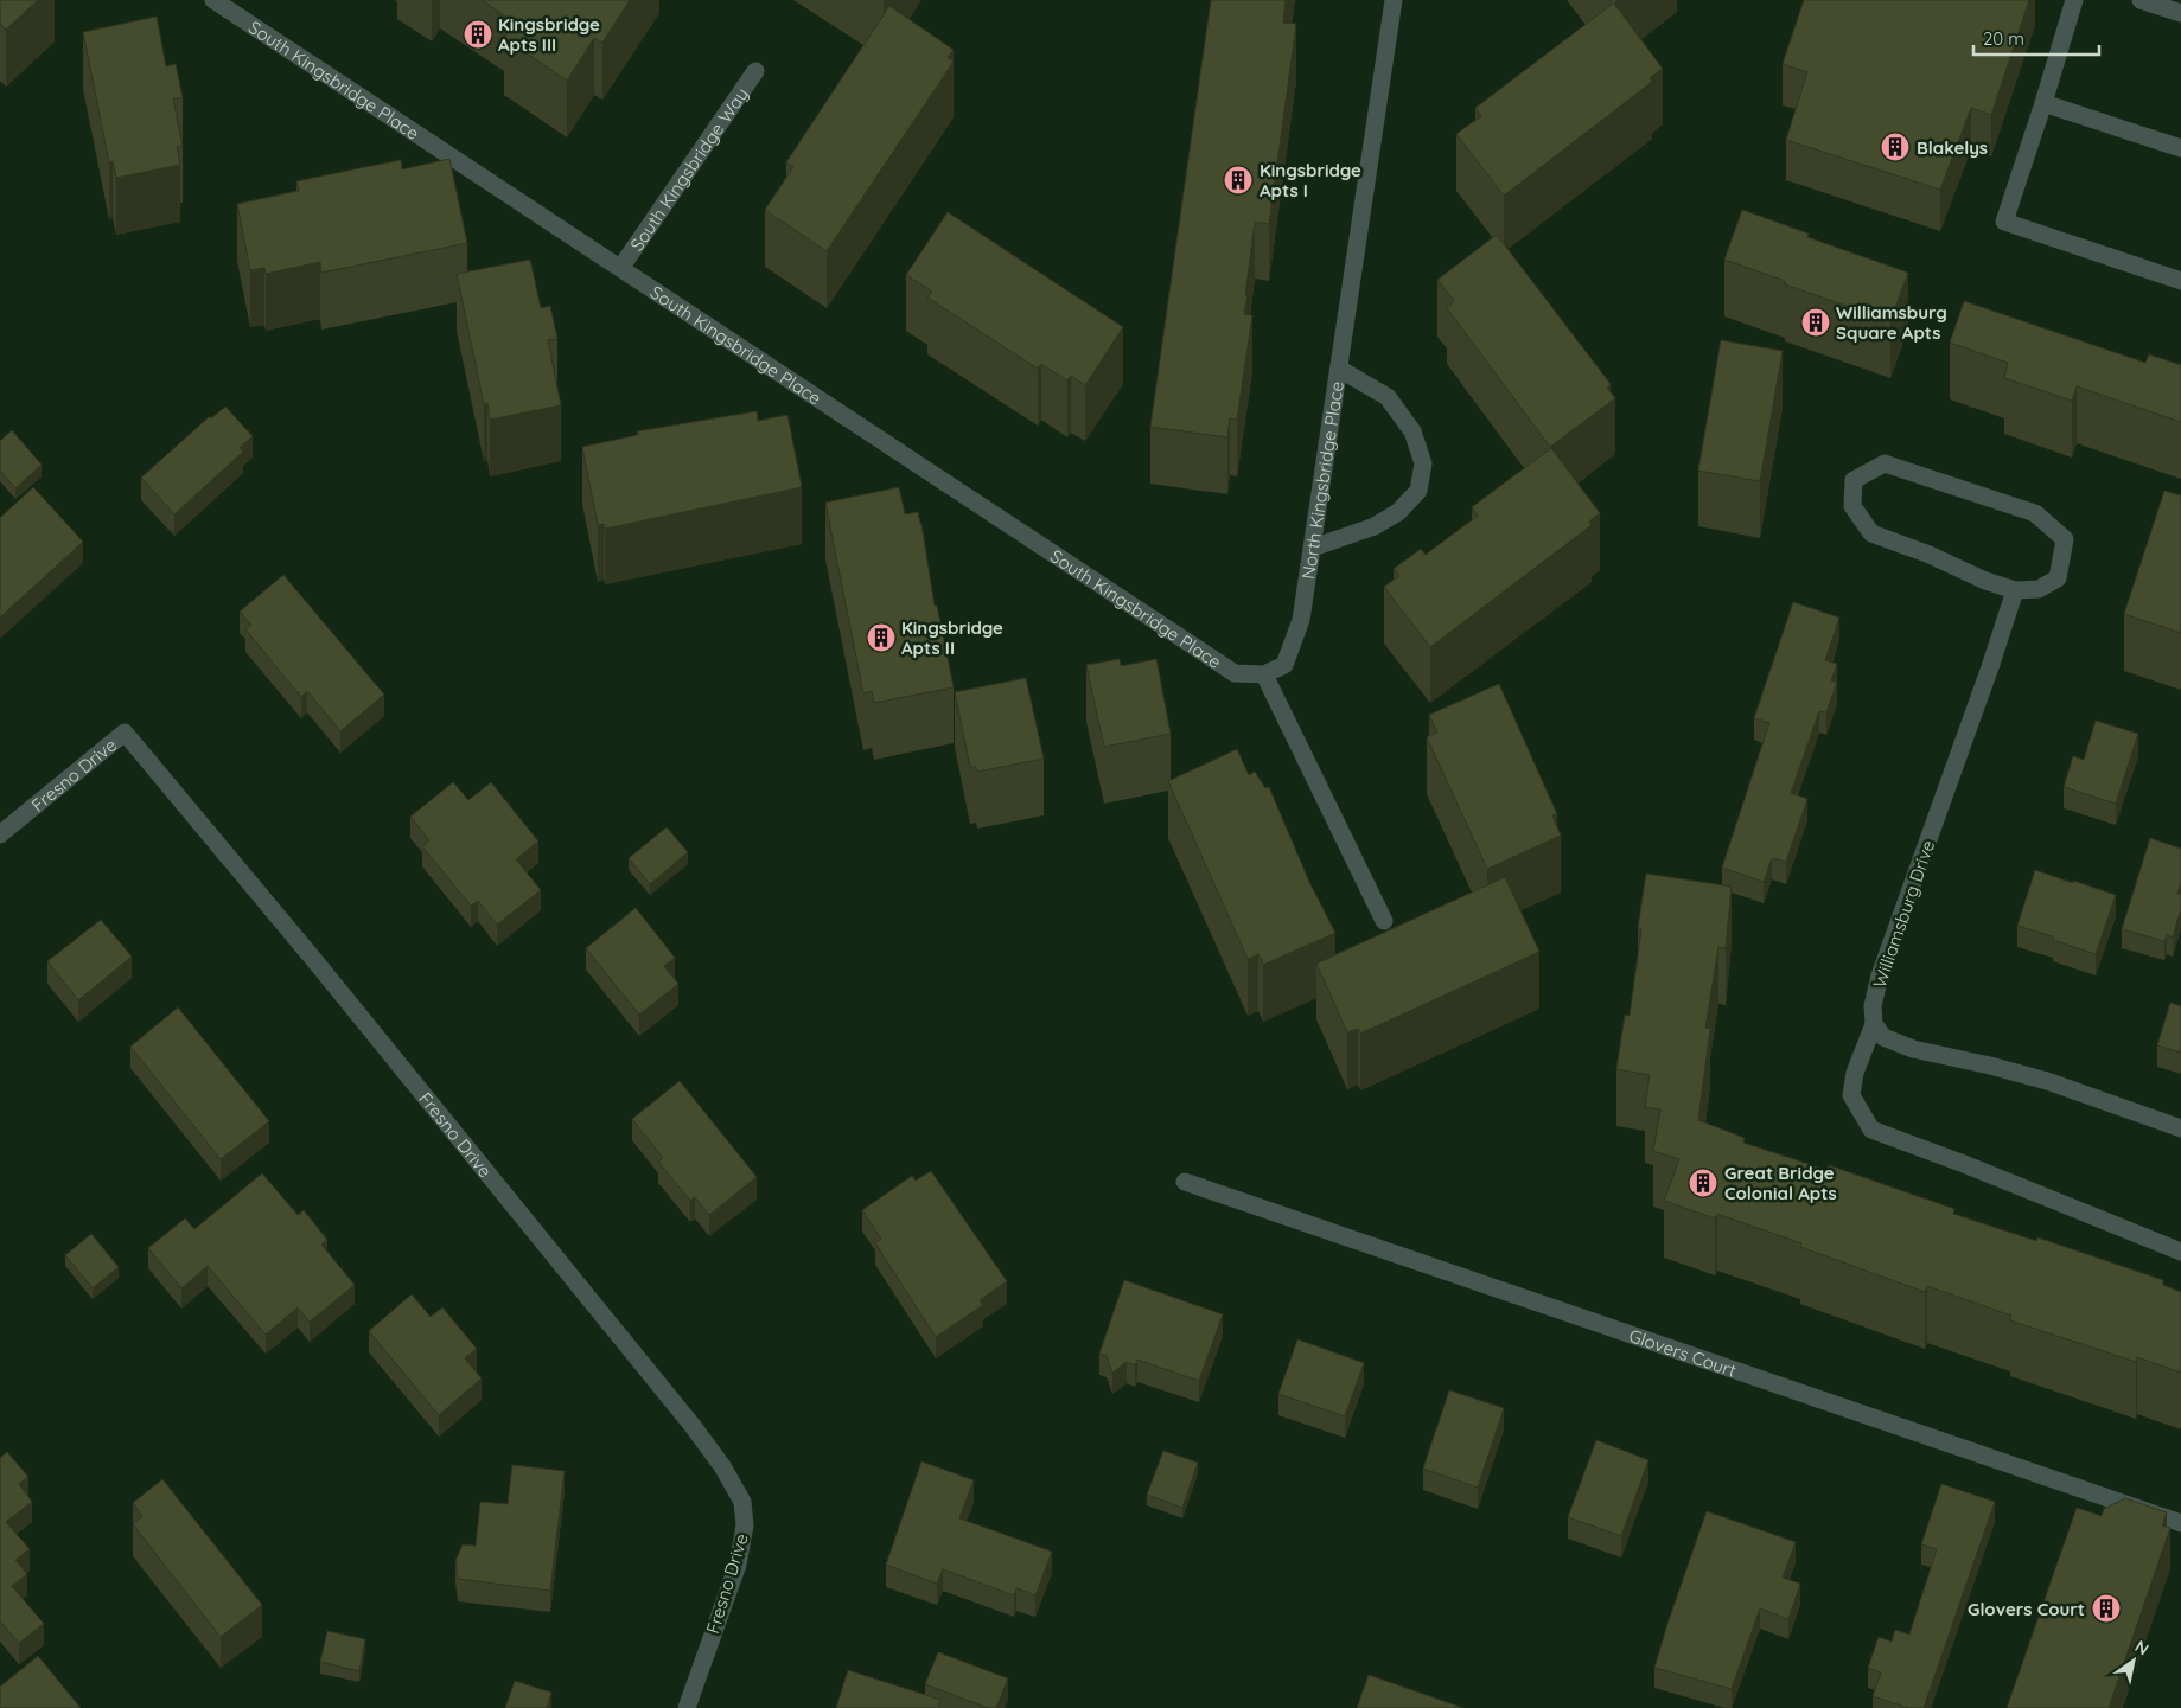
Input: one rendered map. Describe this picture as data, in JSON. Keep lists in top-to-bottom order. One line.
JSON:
{"streets":{"street":["South Kingsbridge Place","South Kingsbridge Way","North Kingsbridge Place","Fresno Drive","Williamsburg Drive","Glovers Court"]},"crossings":[["South Kingsbridge Place","South Kingsbridge Way"],["South Kingsbridge Place","North Kingsbridge Place"]],"places":{"building":["Kingsbridge Apts III","Blakelys","Kingsbridge Apts I","Williamsburg Square Apts","Kingsbridge Apts II","Great Bridge Colonial Apts","Glovers Court"]},"scale_bar":"20 m","north":"top right"}
